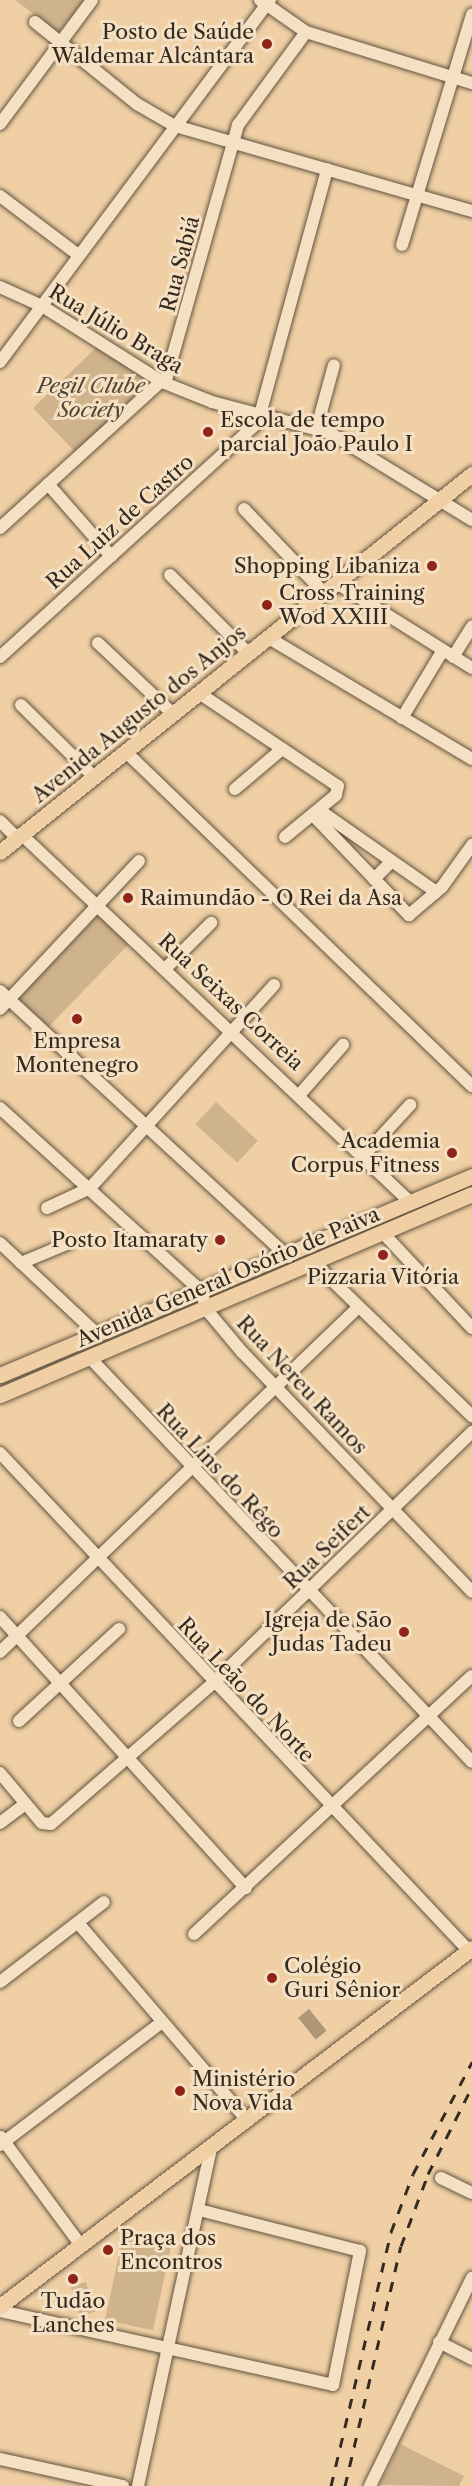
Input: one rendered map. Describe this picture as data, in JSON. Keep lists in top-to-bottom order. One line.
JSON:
{"streets":{"main road":["Avenida Augusto dos Anjos","Avenida General Osório de Paiva"],"street":["Rua Sabiá","Rua Júlio Braga","Rua Luiz de Castro","Rua Seixas Correia","Rua Nereu Ramos","Rua Lins do Rêgo","Rua Seifert","Rua Leão do Norte"]},"crossings":[["Rua Sabiá","Rua Júlio Braga"],["Rua Júlio Braga","Rua Luiz de Castro"],["Rua Júlio Braga","Avenida Augusto dos Anjos"],["Avenida Augusto dos Anjos","Rua Seixas Correia"],["Rua Seixas Correia","Avenida General Osório de Paiva"],["Avenida General Osório de Paiva","Rua Nereu Ramos"],["Avenida General Osório de Paiva","Rua Lins do Rêgo"],["Rua Nereu Ramos","Rua Seifert"],["Rua Lins do Rêgo","Rua Seifert"],["Rua Seifert","Rua Leão do Norte"]],"parks":["Pegil Clube Society"],"places":["Posto de Saúde Waldemar Alcântara","Escola de tempo parcial João Paulo I","Shopping Libaniza","Cross Training Wod XXIII","Raimundão - O Rei da Asa","Empresa Montenegro","Academia Corpus Fitness","Posto Itamaraty","Pizzaria Vitória","Igreja de São Judas Tadeu","Colégio Guri Sênior","Ministério Nova Vida","Praça dos Encontros","Tudão Lanches"]}
